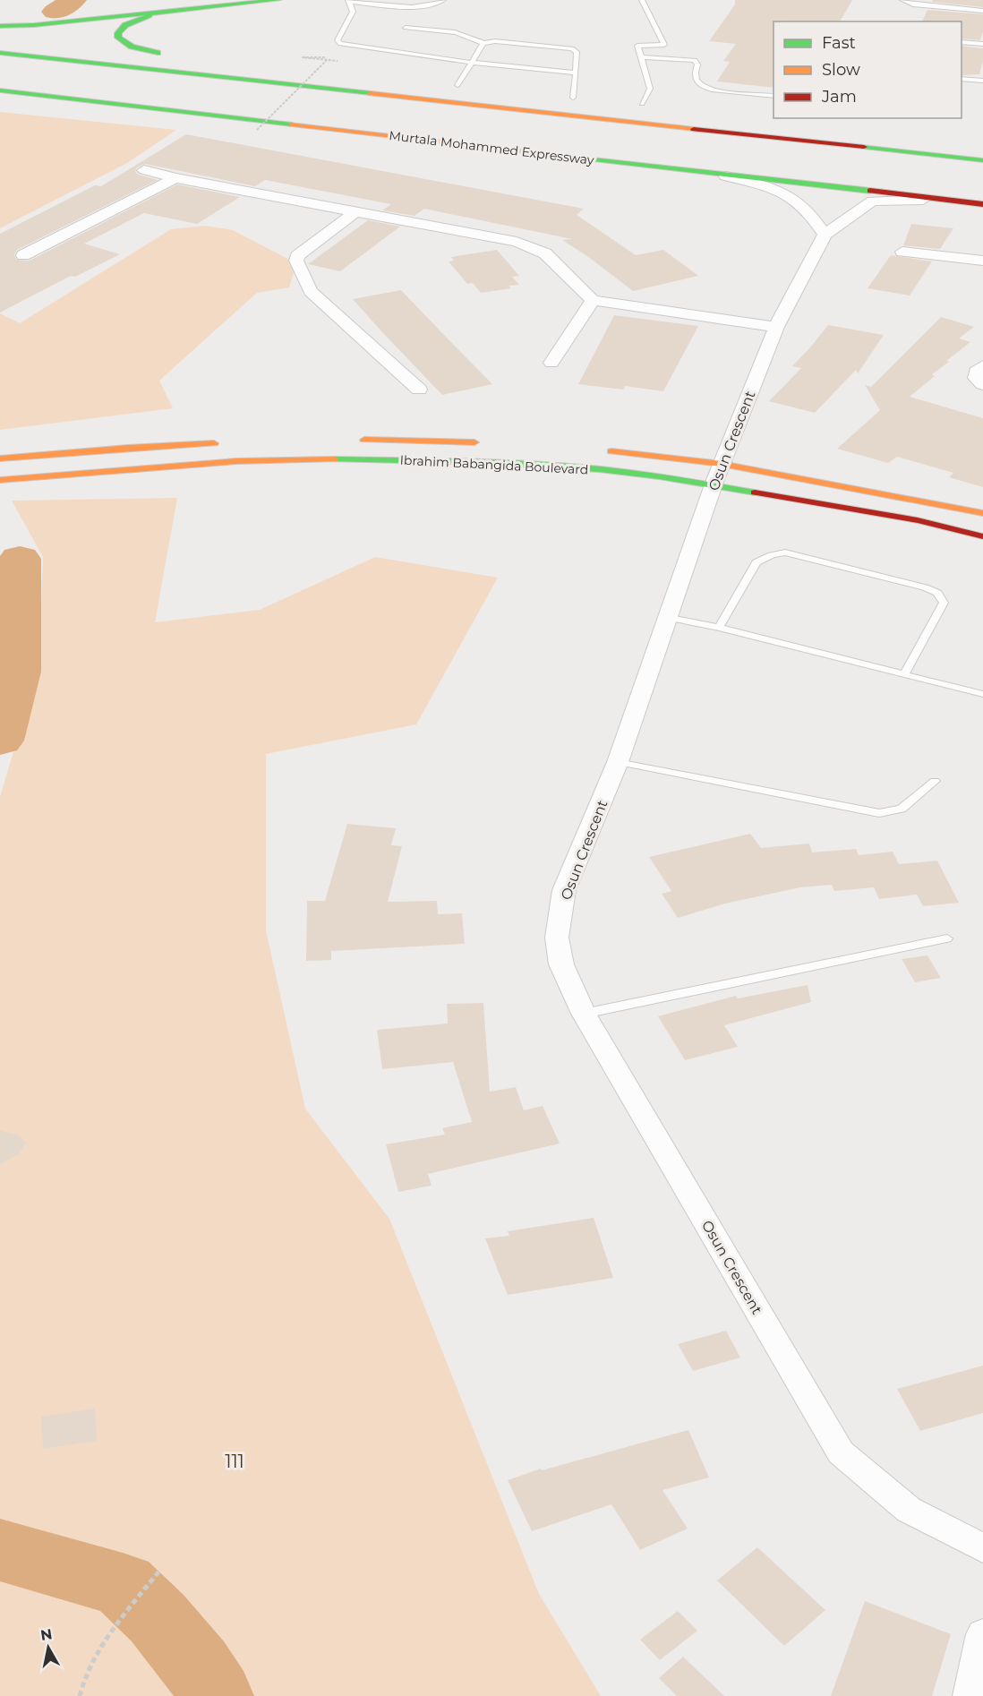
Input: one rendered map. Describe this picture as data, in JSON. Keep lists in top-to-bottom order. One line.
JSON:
{"streets":{"main road":["Murtala Mohammed Expressway","Ibrahim Babangida Boulevard"],"street":["Osun Crescent"]},"crossings":[["Osun Crescent","Ibrahim Babangida Boulevard"]],"parks":["111"],"legend":["Fast","Slow","Jam"],"north":"top"}
